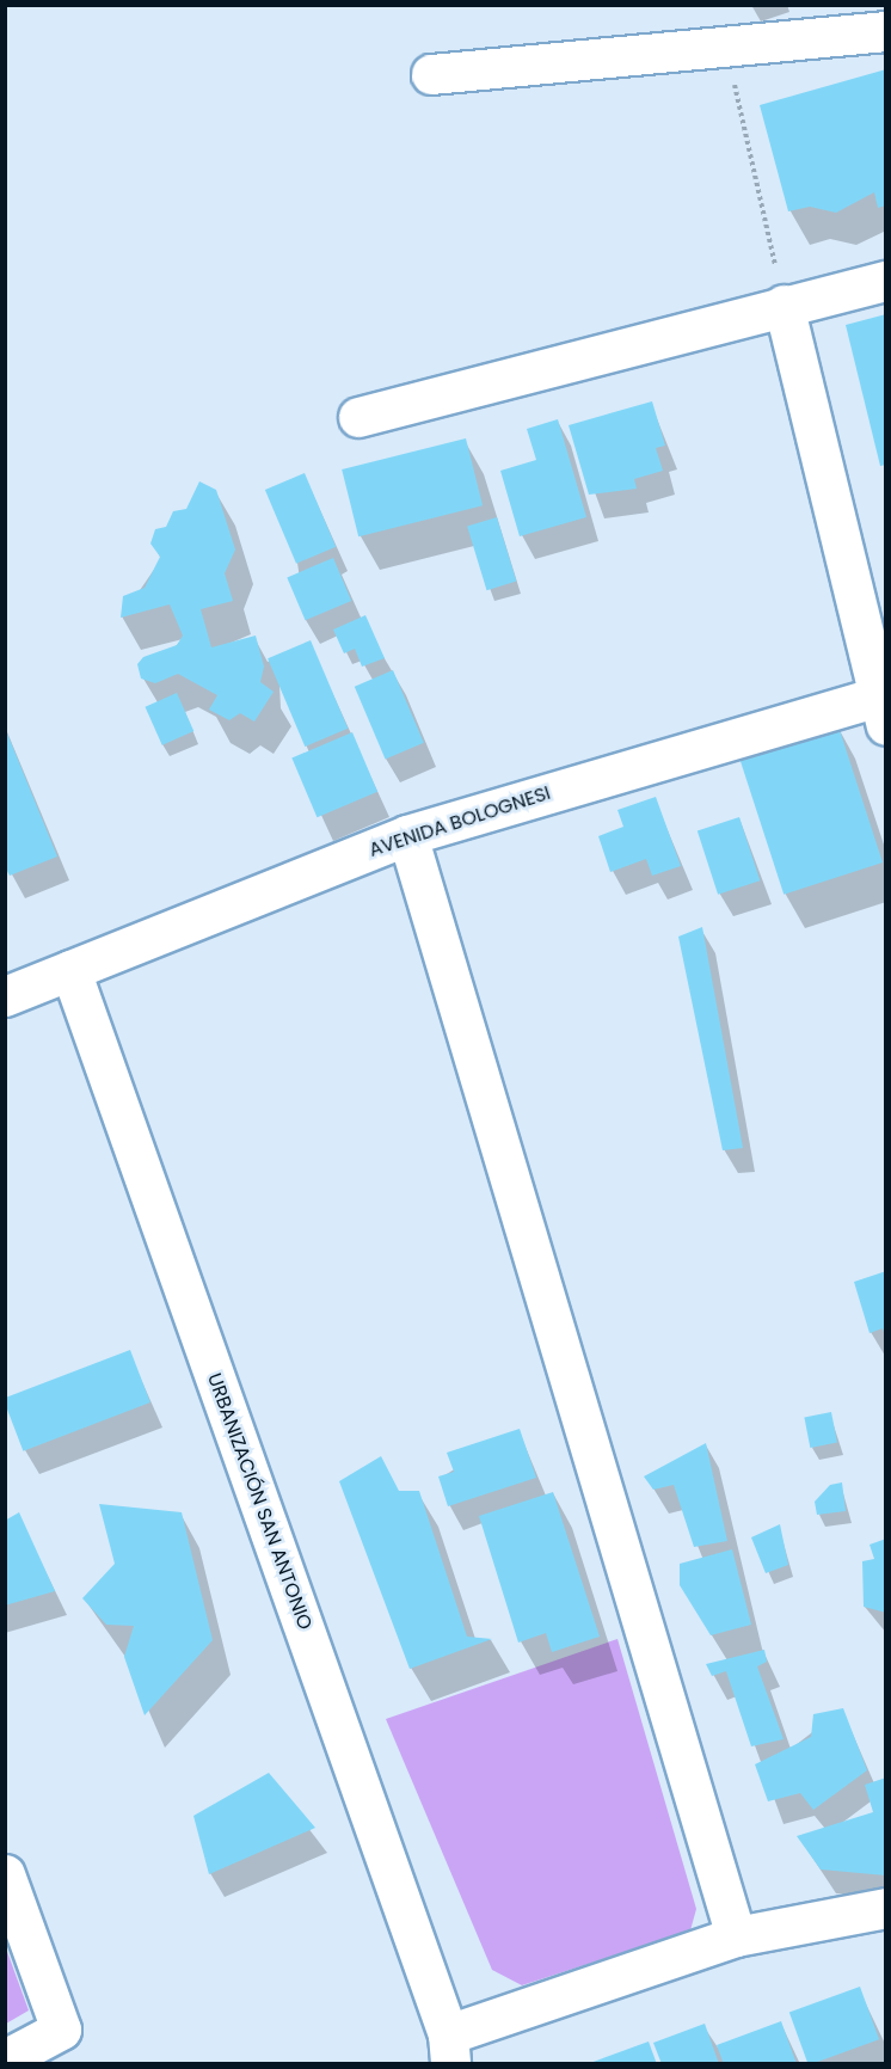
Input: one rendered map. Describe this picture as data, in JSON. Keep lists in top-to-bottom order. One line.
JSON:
{"streets":{"street":["AVENIDA BOLOGNESI","URBANIZACIÓN SAN ANTONIO"]},"crossings":[["AVENIDA BOLOGNESI","URBANIZACIÓN SAN ANTONIO"]]}
